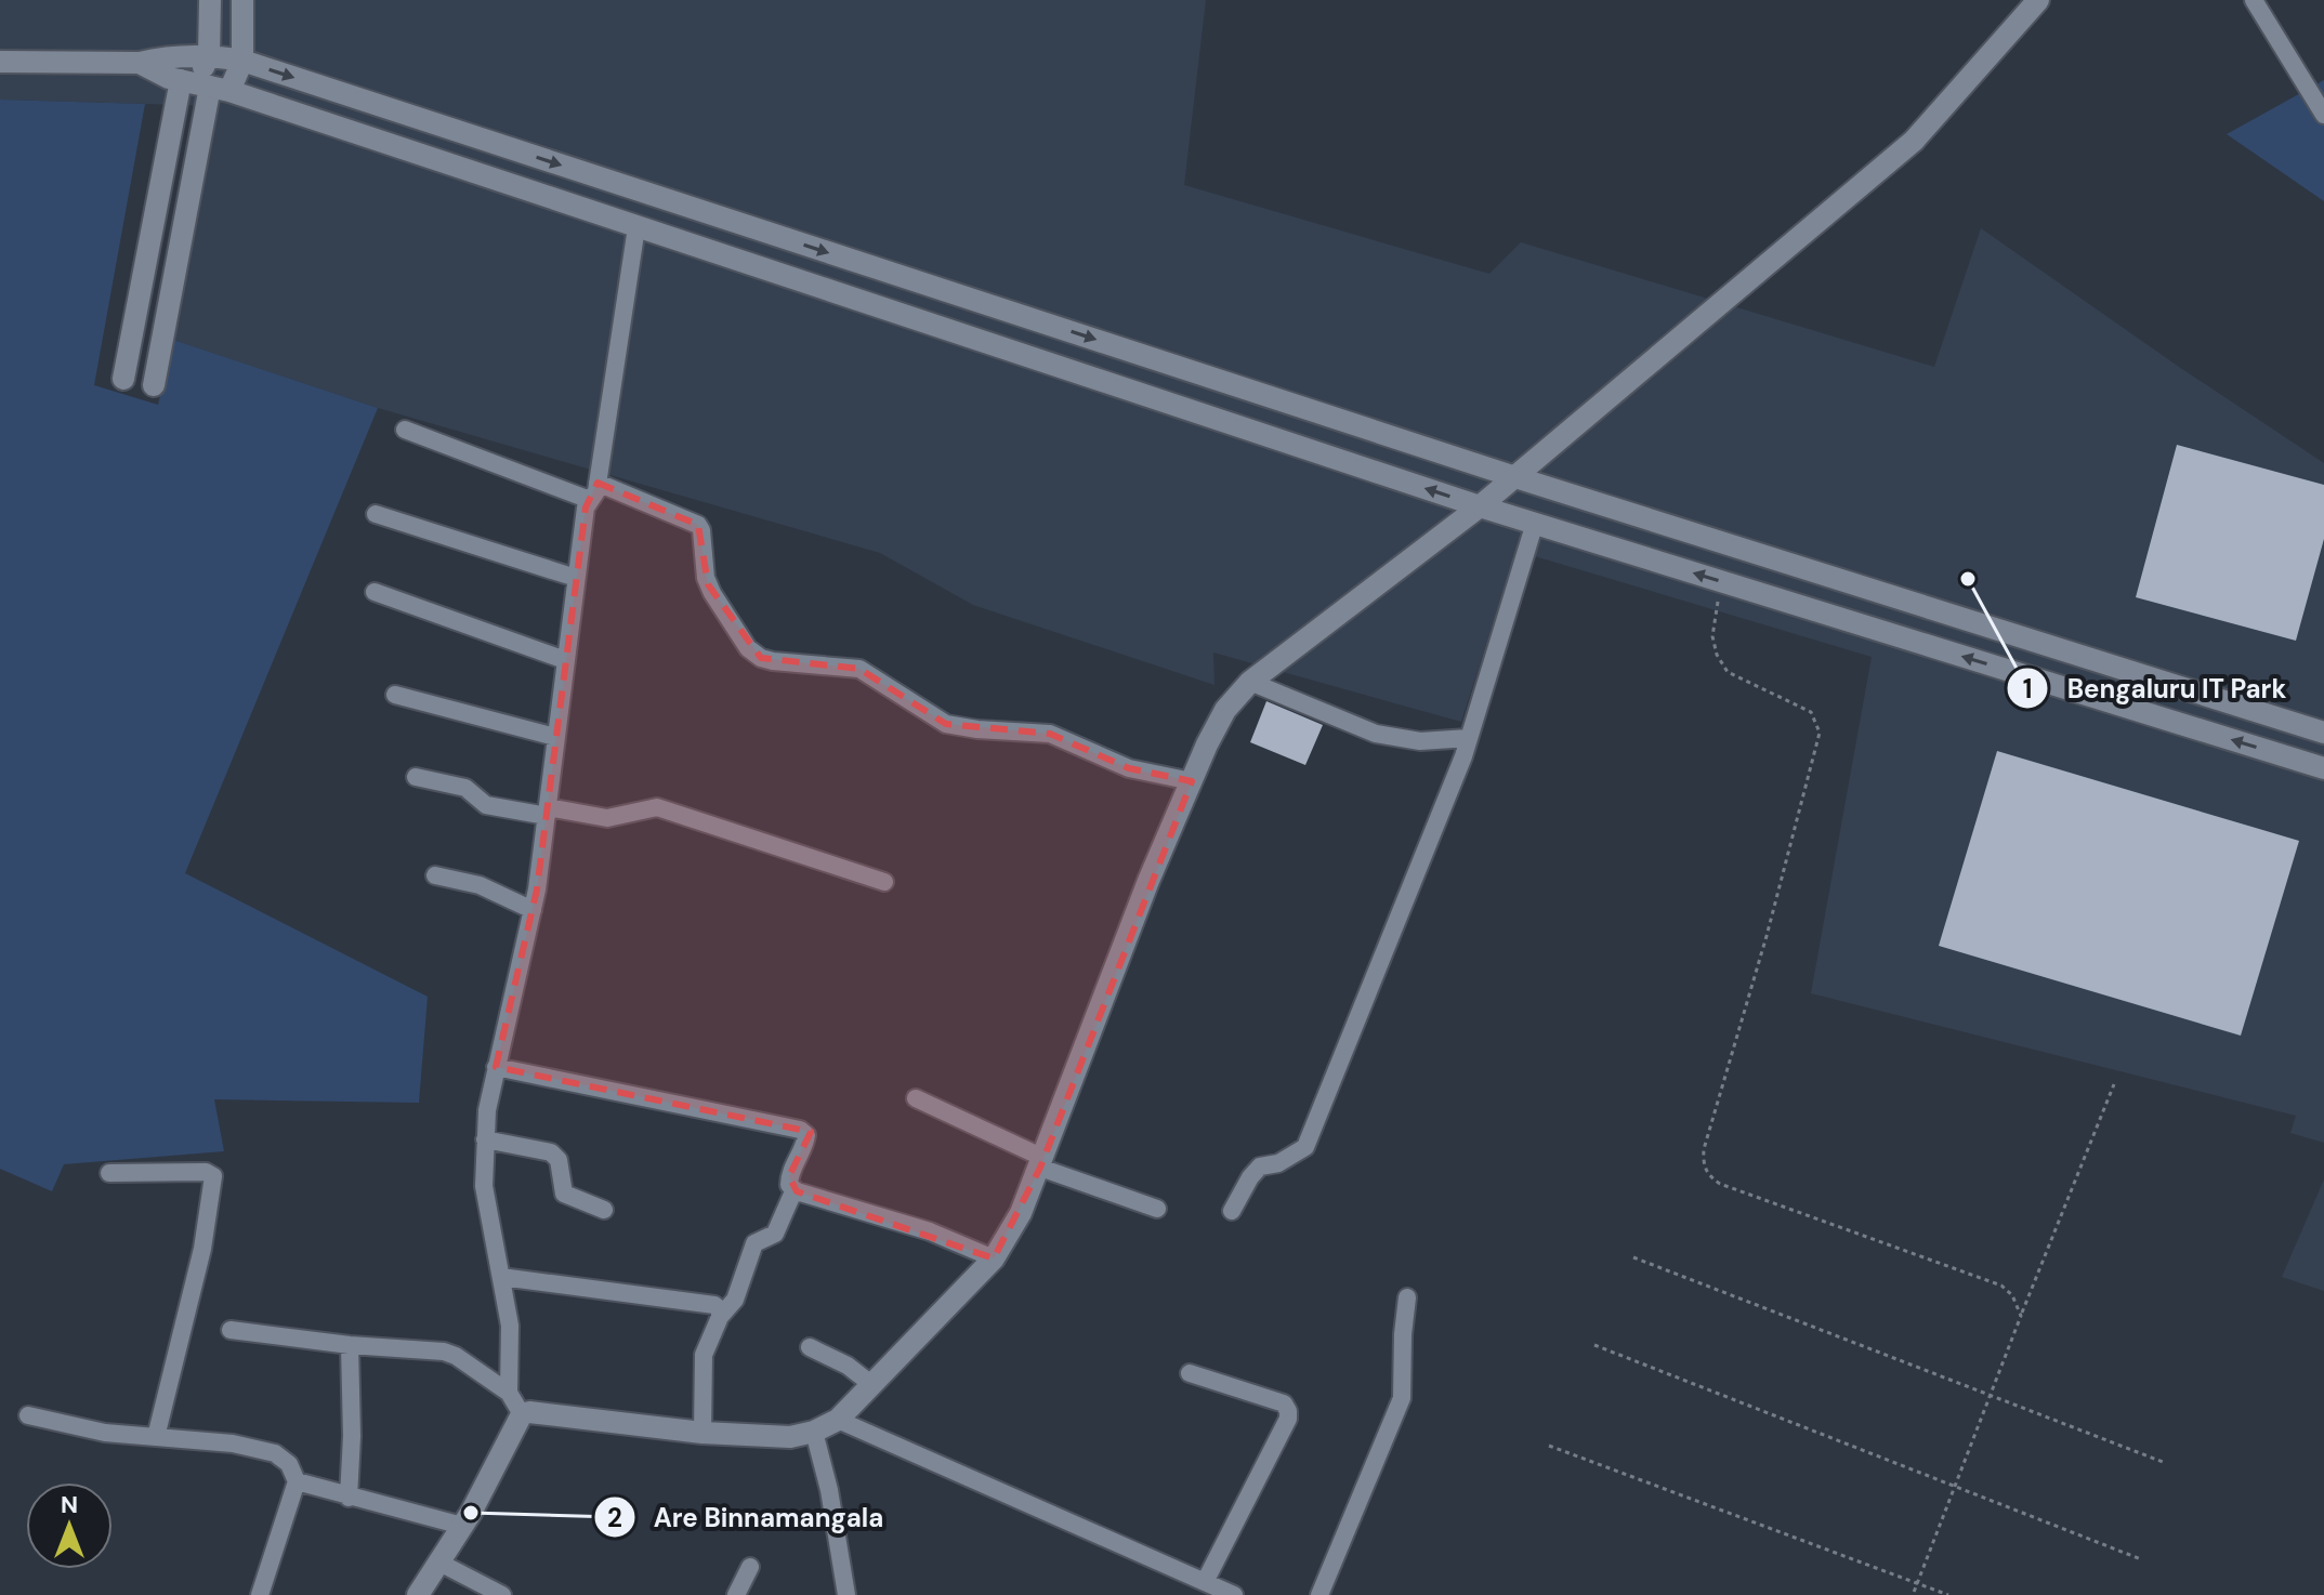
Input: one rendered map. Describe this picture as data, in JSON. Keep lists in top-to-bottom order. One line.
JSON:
{"places":["Bengaluru IT Park","Are Binnamangala"],"north":"top"}
